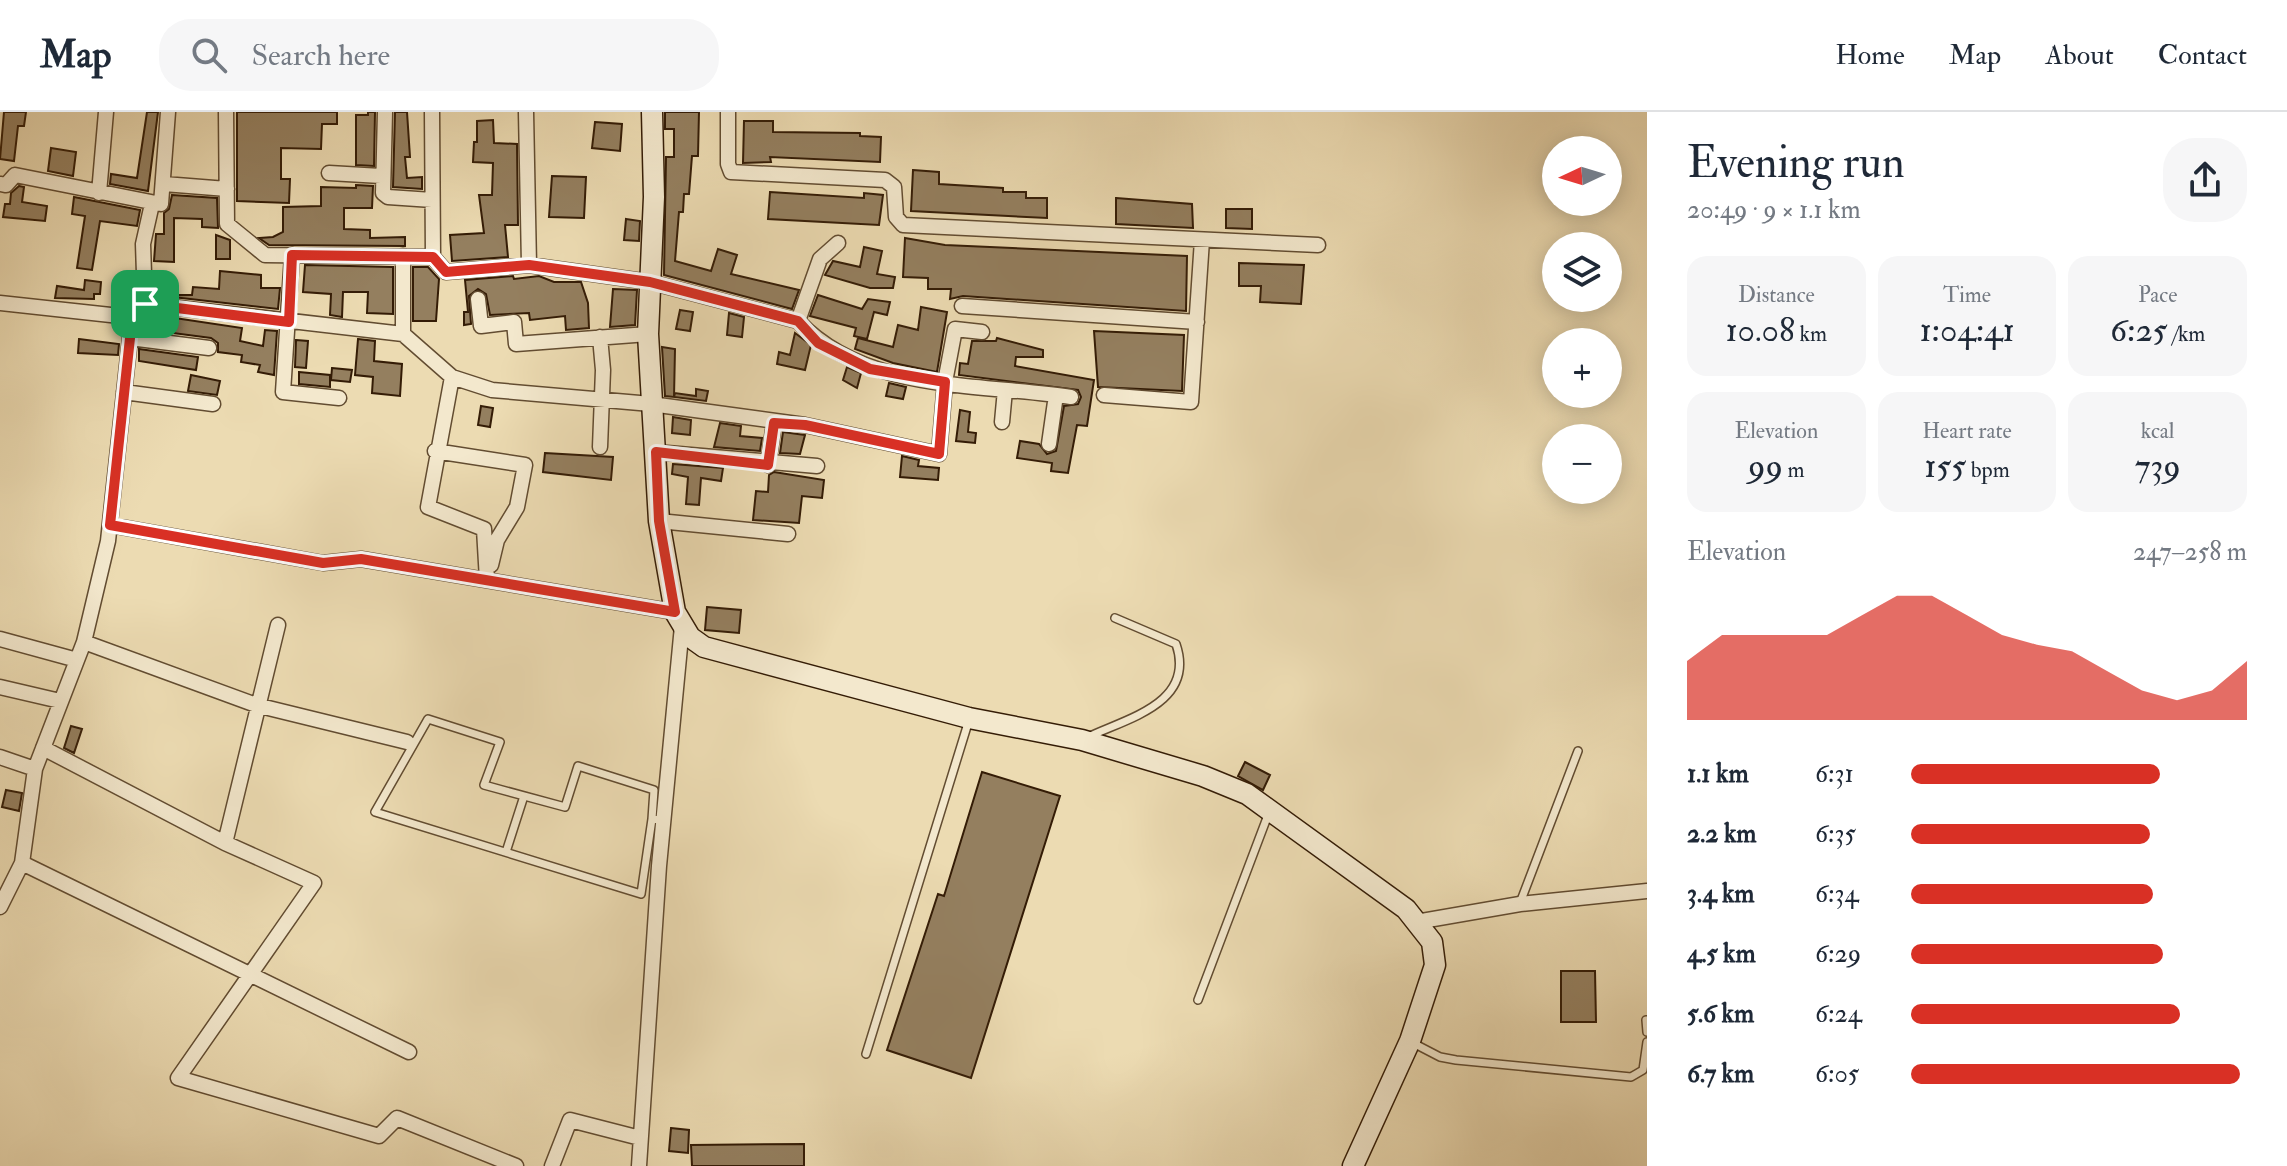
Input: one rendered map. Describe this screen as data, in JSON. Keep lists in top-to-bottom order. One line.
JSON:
{"north":"left","page":{"header":"Map","search":"Search here","nav":["Home","Map","About","Contact"],"heading":["Evening run","20:49 · 9 × 1.1 km"],"map_buttons":["+","−"],"stats":[["Distance","10.08 km"],["Time","1:04:41"],["Pace","6:25 /km"],["Elevation","99 m"],["Heart rate","155 bpm"],["kcal","739"]],"chart":["Elevation","247–258 m"],"list":[{"name":"1.1 km","note":"6:31"},{"name":"2.2 km","note":"6:35"},{"name":"3.4 km","note":"6:34"},{"name":"4.5 km","note":"6:29"},{"name":"5.6 km","note":"6:24"},{"name":"6.7 km","note":"6:05"}]}}
